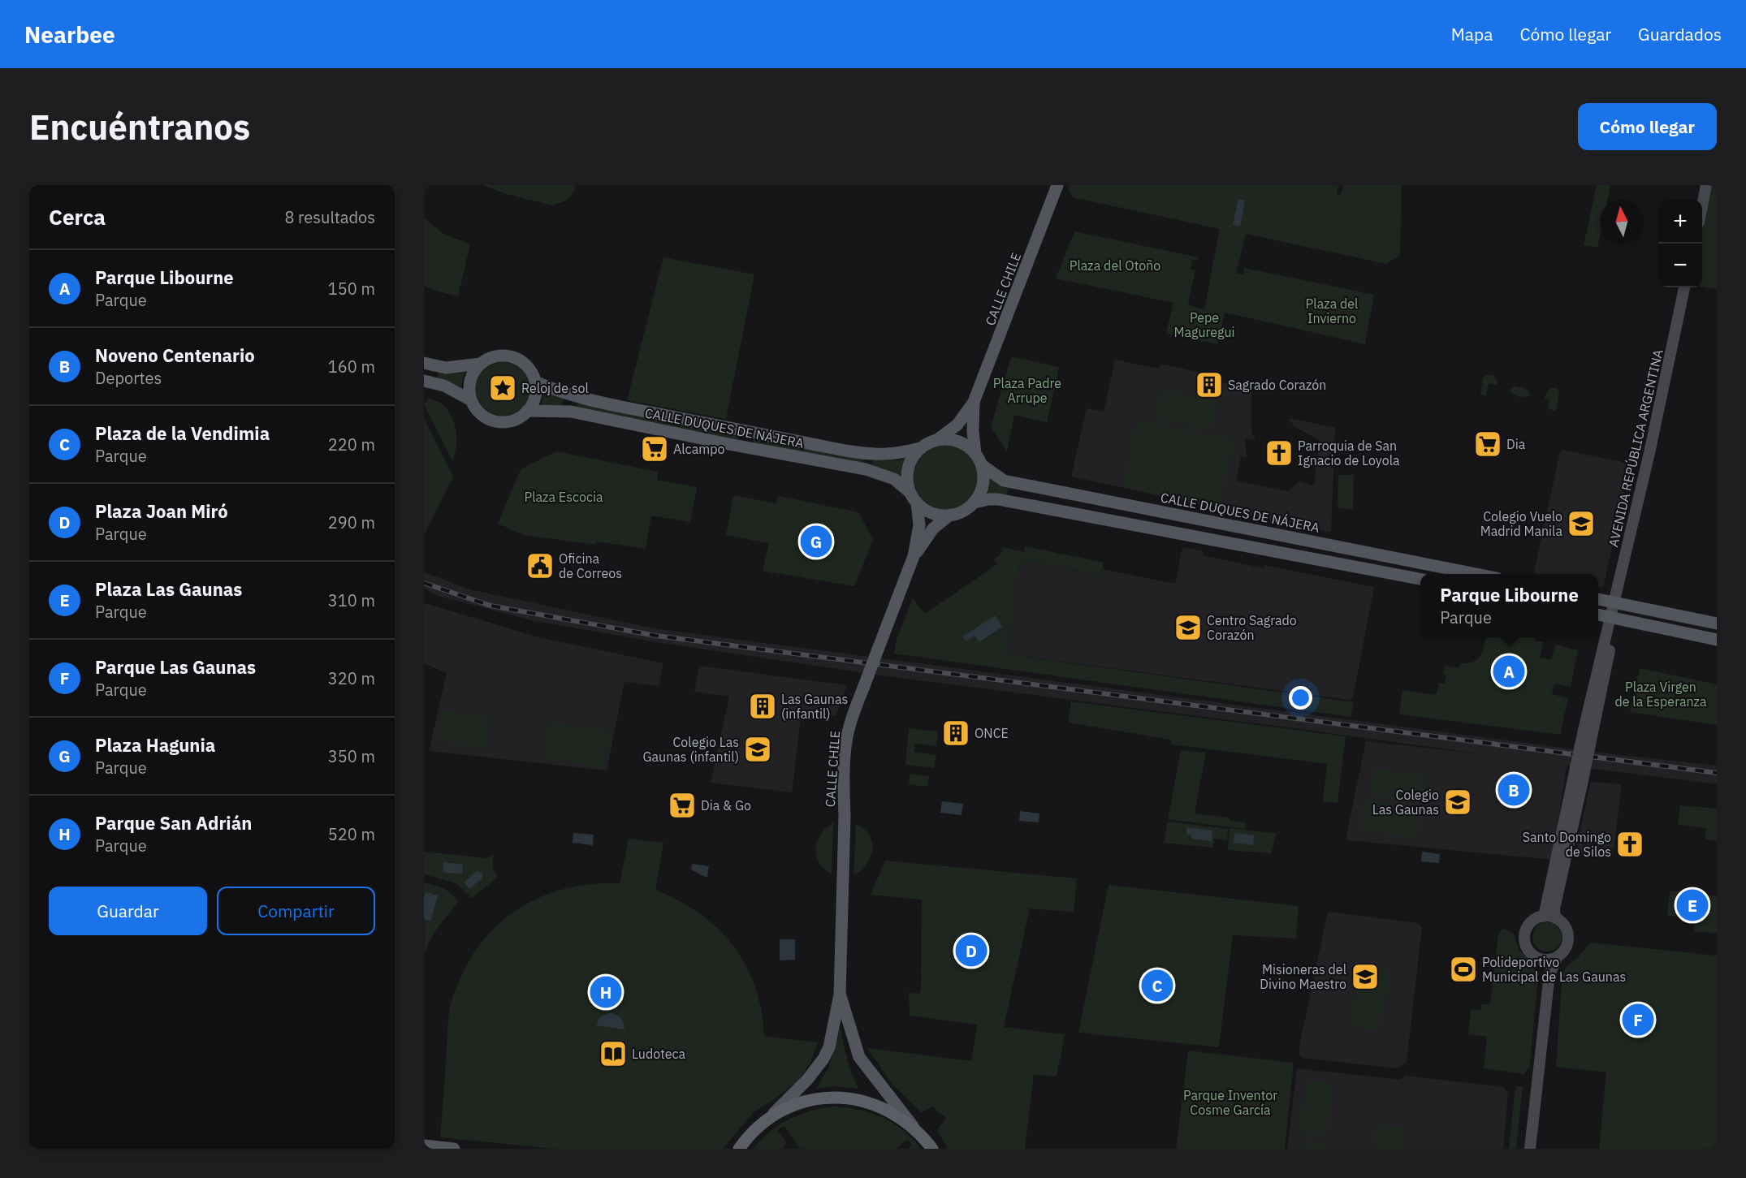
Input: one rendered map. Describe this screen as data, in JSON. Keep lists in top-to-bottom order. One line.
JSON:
{"streets":{"main road":["CALLE CHILE","CALLE DUQUES DE NÁJERA","AVENIDA REPÚBLICA ARGENTINA"]},"crossings":[["CALLE CHILE","CALLE DUQUES DE NÁJERA"]],"parks":["Plaza del Otoño","Plaza del Invierno","Pepe Maguregui","Plaza Padre Arrupe","Plaza Escocia","Plaza Virgen de la Esperanza","Parque Inventor Cosme García"],"places":{"building":["Sagrado Corazón","Las Gaunas (infantil)","ONCE"],"place":["Reloj de sol"],"supermarket":["Dia","Alcampo","Dia & Go"],"church":["Parroquia de San Ignacio de Loyola","Santo Domingo de Silos"],"school or university":["Colegio Vuelo Madrid Manila","Centro Sagrado Corazón","Colegio Las Gaunas (infantil)","Colegio Las Gaunas","Misioneras del Divino Maestro"],"public building":["Oficina de Correos"],"sports":["Polideportivo Municipal de Las Gaunas"],"library":["Ludoteca"]},"north":"top","page":{"header":"Nearbee","nav":["Mapa","Cómo llegar","Guardados"],"buttons":["Cómo llegar",["Guardar","Compartir"]],"title":"Encuéntranos","heading":["Cerca","8 resultados"],"map_buttons":["+","−"],"list":[{"mark":"A","name":"Parque Libourne","note":"Parque","value":"150 m"},{"mark":"B","name":"Noveno Centenario","note":"Deportes","value":"160 m"},{"mark":"C","name":"Plaza de la Vendimia","note":"Parque","value":"220 m"},{"mark":"D","name":"Plaza Joan Miró","note":"Parque","value":"290 m"},{"mark":"E","name":"Plaza Las Gaunas","note":"Parque","value":"310 m"},{"mark":"F","name":"Parque Las Gaunas","note":"Parque","value":"320 m"},{"mark":"G","name":"Plaza Hagunia","note":"Parque","value":"350 m"},{"mark":"H","name":"Parque San Adrián","note":"Parque","value":"520 m"}],"pins":["G","A","B","E","D","C","H","F"],"popup":["Parque Libourne","Parque"]}}
